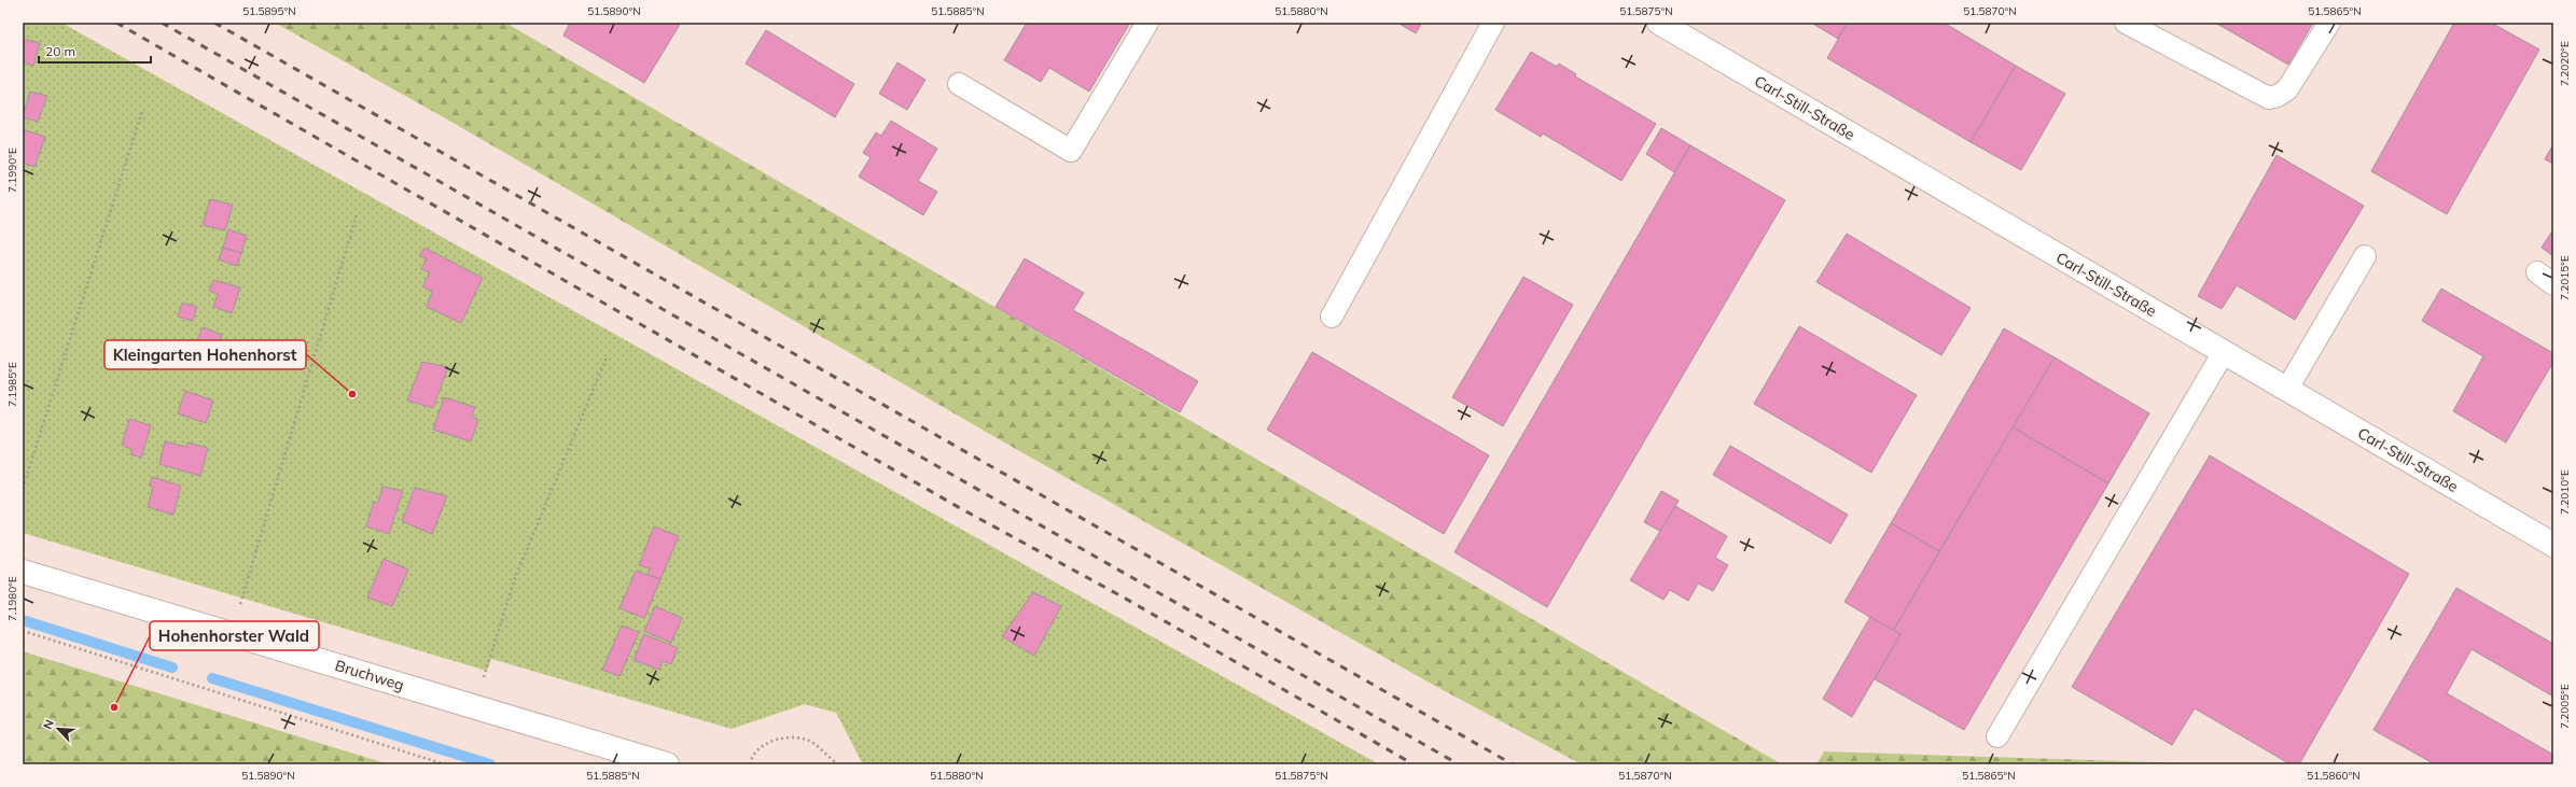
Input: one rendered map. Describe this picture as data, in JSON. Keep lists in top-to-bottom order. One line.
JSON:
{"streets":{"street":["Carl-Still-Straße","Bruchweg"]},"places":["Kleingarten Hohenhorst","Hohenhorster Wald"],"scale_bar":"20 m","north":"top left","coordinates":["51.5895°N","51.5890°N","51.5885°N","51.5880°N","51.5875°N","51.5870°N","51.5865°N","7.2020°E","7.1990°E","7.2015°E","7.1985°E","7.2010°E","7.1980°E","7.2005°E","51.5860°N"]}
